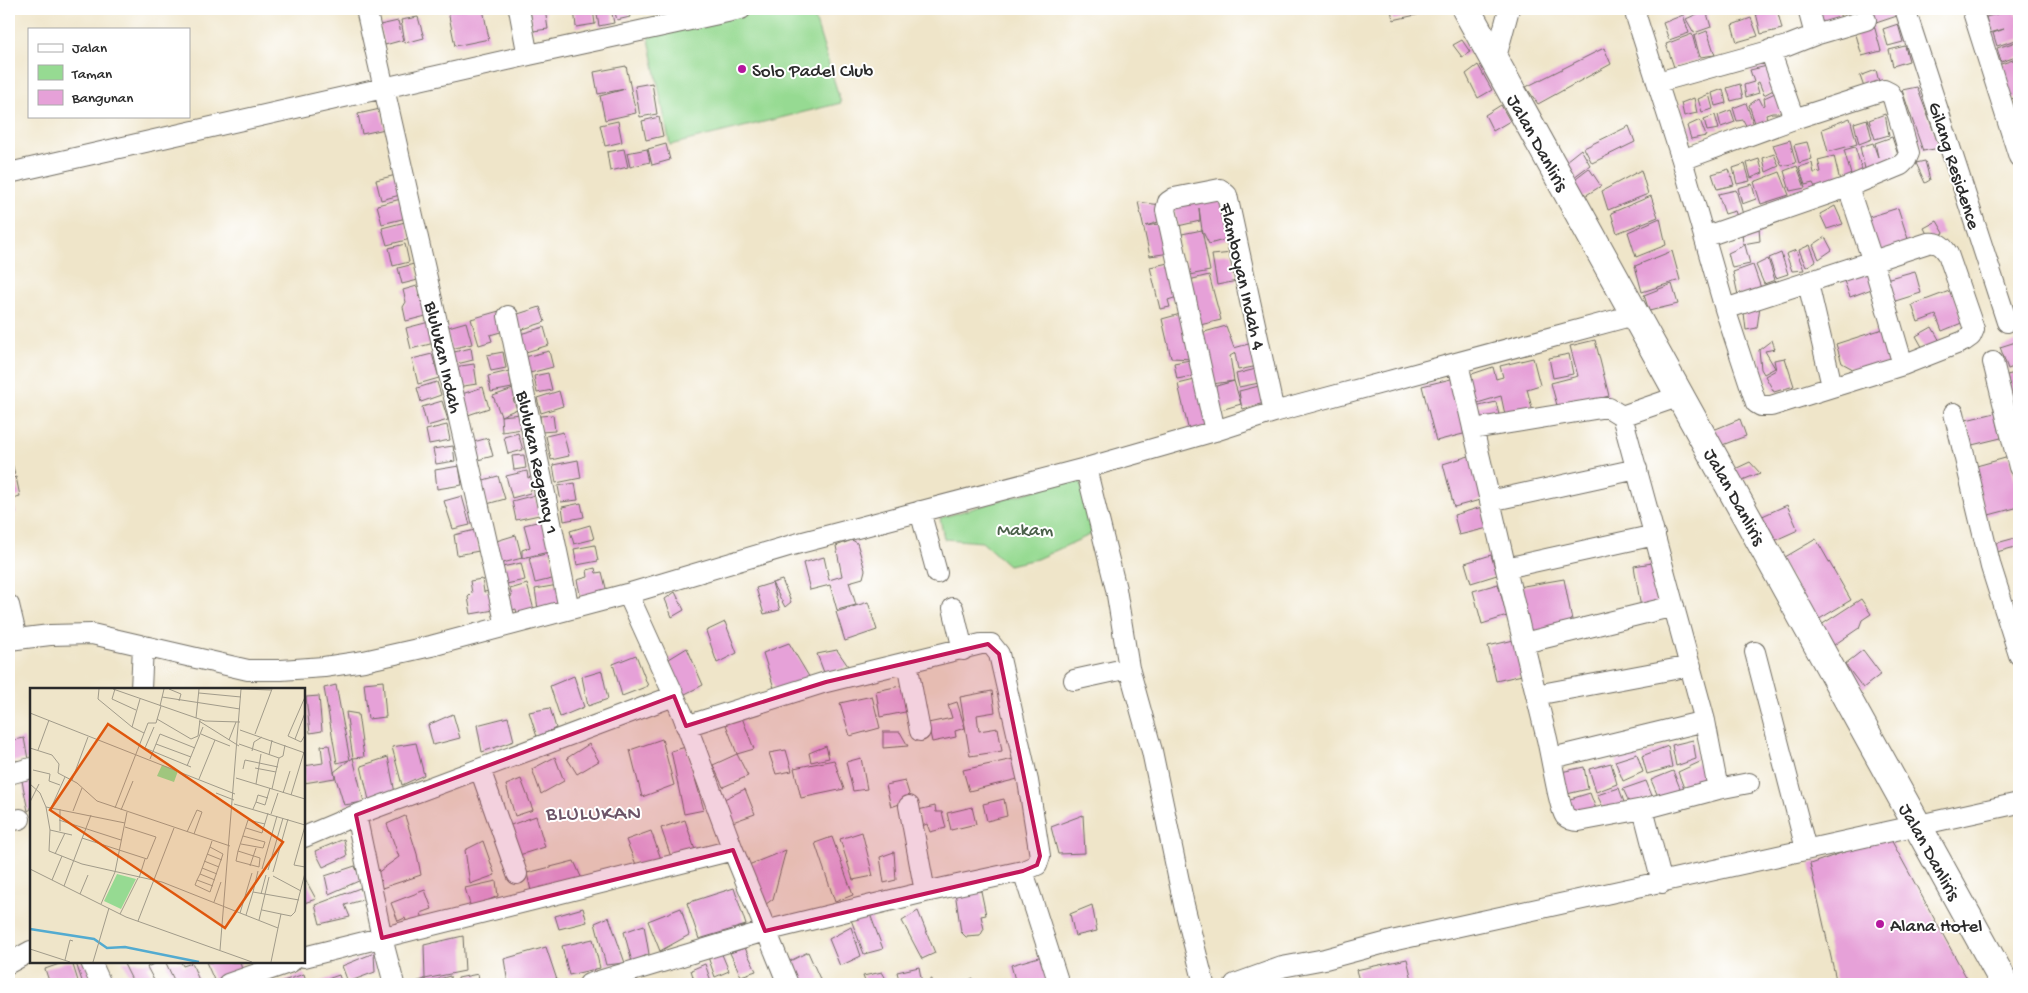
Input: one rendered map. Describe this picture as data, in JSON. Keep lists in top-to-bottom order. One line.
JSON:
{"streets":{"street":["Jalan Danliris","Gilang Residence","Flamboyan Indah 4","Blulukan Indah","Blulukan Regency 1"]},"districts":["BLULUKAN"],"parks":["Makam"],"places":["Solo Padel Club","Alana Hotel"],"legend":["Jalan","Taman","Bangunan"]}
